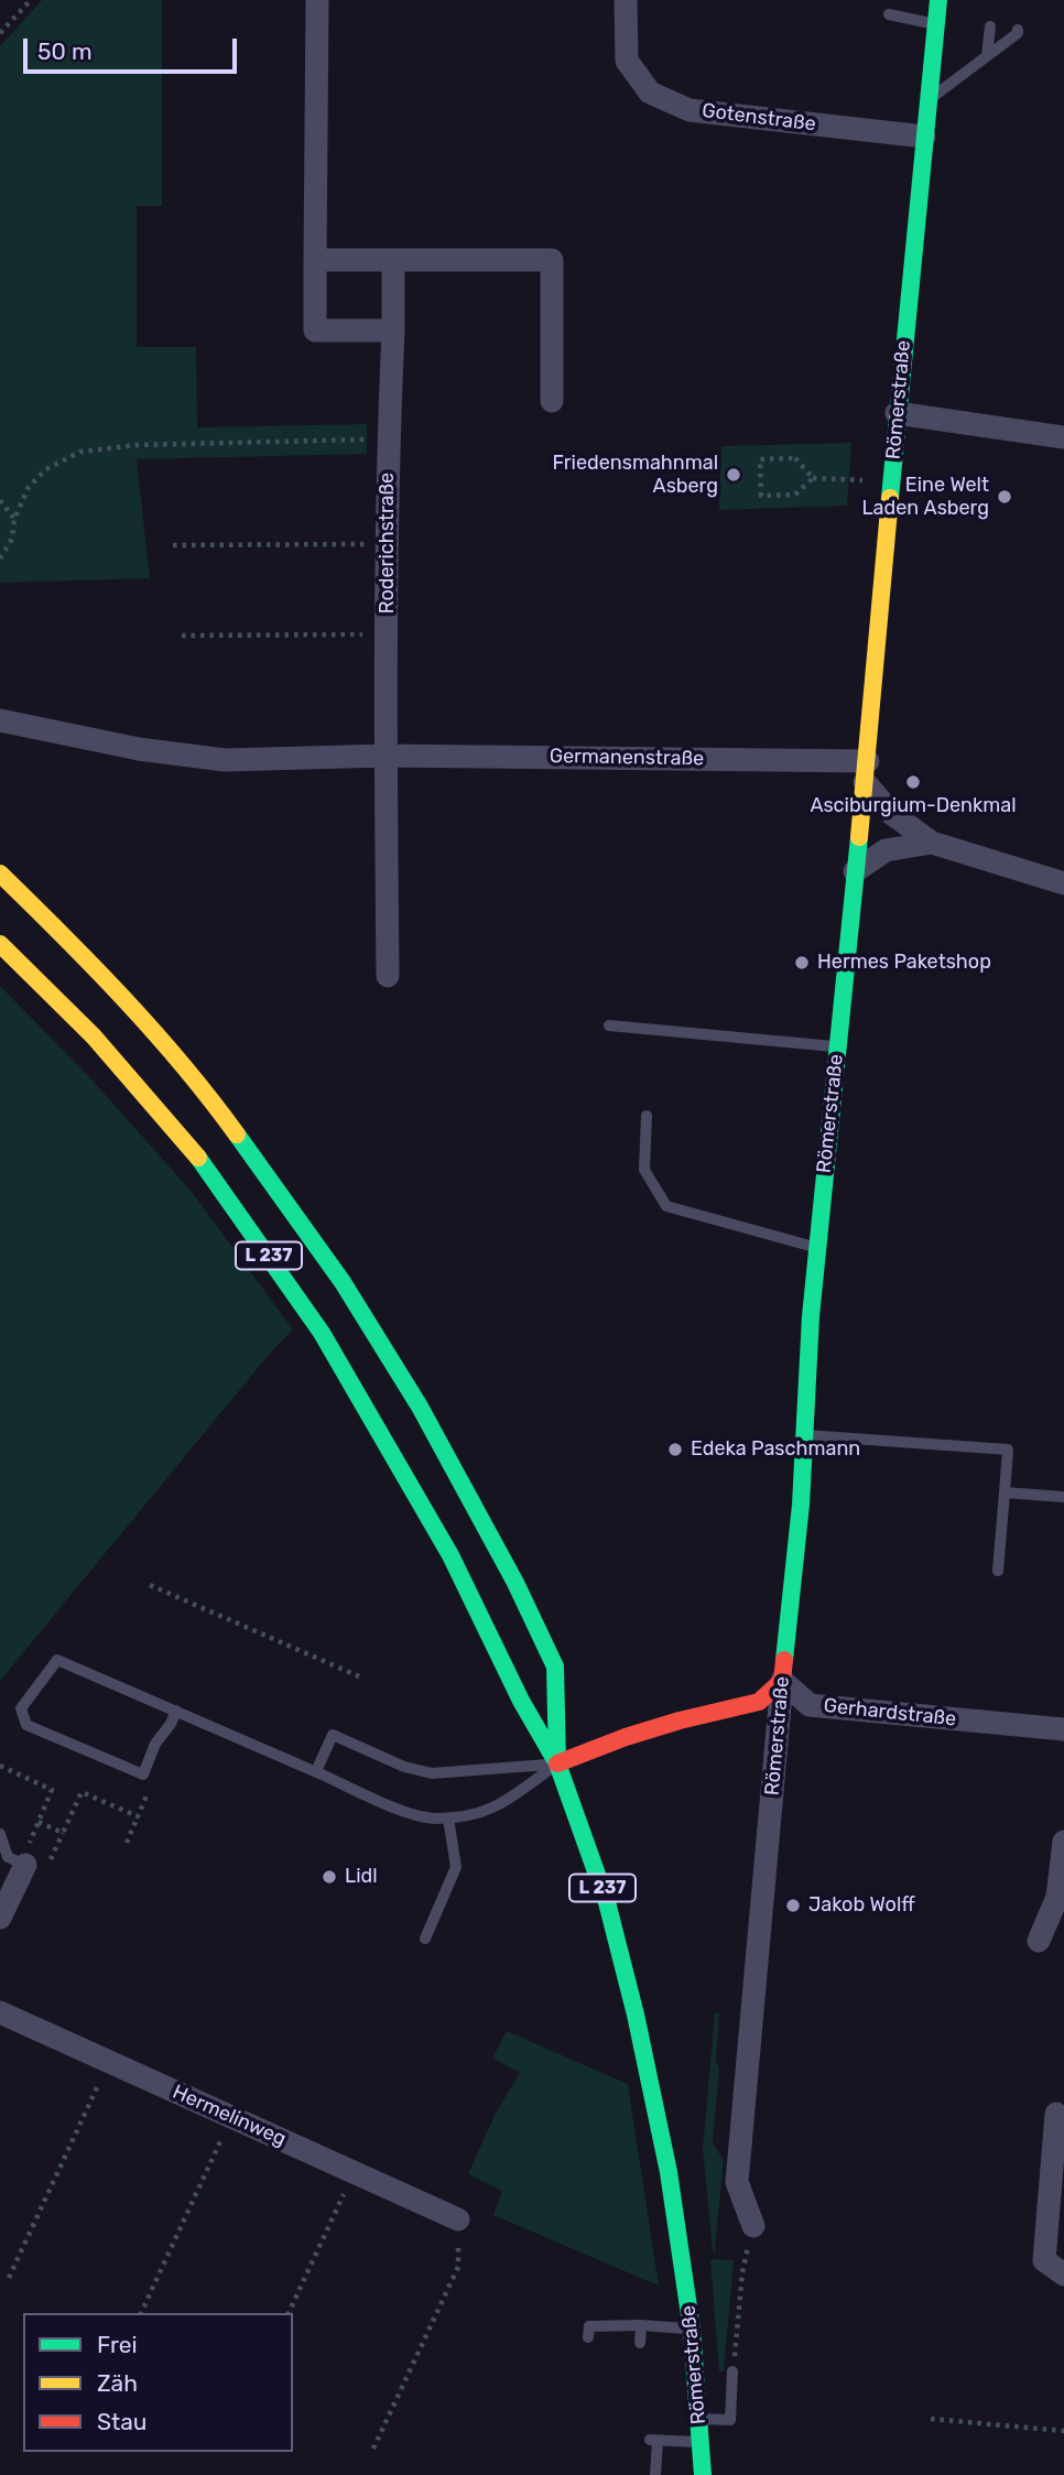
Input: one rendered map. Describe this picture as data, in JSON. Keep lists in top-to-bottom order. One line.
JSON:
{"streets":{"main road":["Römerstraße","L 237"],"street":["Gotenstraße","Roderichstraße","Germanenstraße","Gerhardstraße","Hermelinweg"]},"crossings":[["Gotenstraße","Römerstraße"],["Römerstraße","Germanenstraße"],["Römerstraße","L 237"],["Römerstraße","Gerhardstraße"],["Roderichstraße","Germanenstraße"]],"places":["Friedensmahnmal Asberg","Eine Welt Laden Asberg","Asciburgium-Denkmal","Hermes Paketshop","Edeka Paschmann","Lidl","Jakob Wolff"],"legend":["Frei","Zäh","Stau"],"scale_bar":"50 m"}
